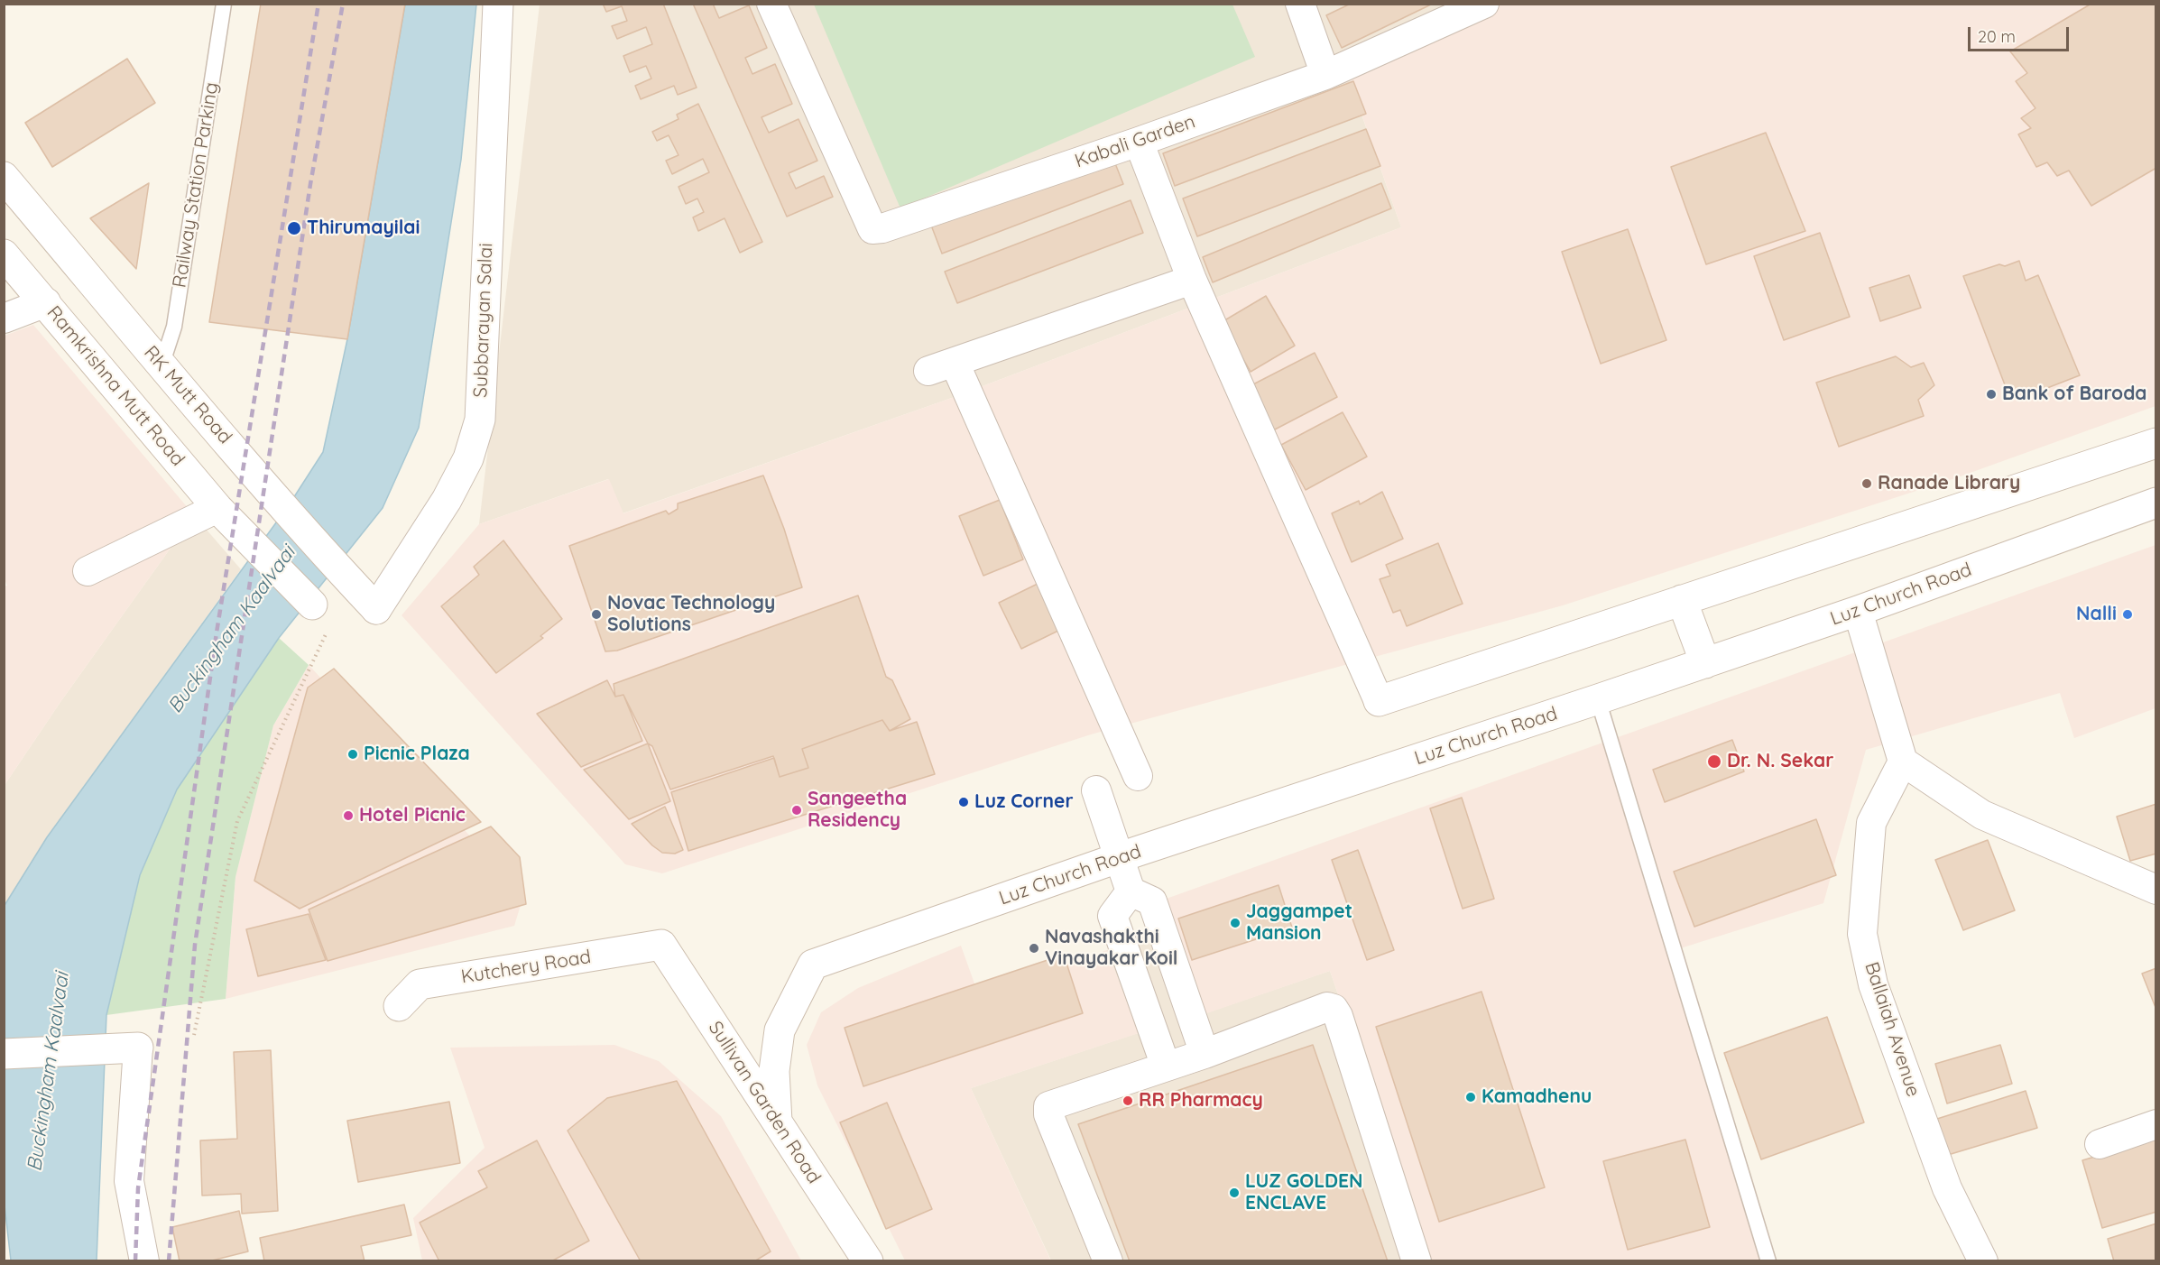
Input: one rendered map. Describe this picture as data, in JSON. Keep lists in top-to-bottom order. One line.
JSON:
{"streets":{"main road":["Subbarayan Salai","Ramkrishna Mutt Road","RK Mutt Road","Luz Church Road","Kutchery Road","Sullivan Garden Road"],"street":["Kabali Garden","Ballaiah Avenue"],"lane":["Railway Station Parking"]},"crossings":[["Railway Station Parking","RK Mutt Road"],["Subbarayan Salai","RK Mutt Road"],["Luz Church Road","Sullivan Garden Road"],["Kutchery Road","Sullivan Garden Road"]],"water":["Buckingham Kaalvaai"],"places":["Thirumayilai","Bank of Baroda","Ranade Library","Novac Technology Solutions","Nalli","Picnic Plaza","Dr. N. Sekar","Luz Corner","Sangeetha Residency","Hotel Picnic","Jaggampet Mansion","Navashakthi Vinayakar Koil","Kamadhenu","RR Pharmacy","LUZ GOLDEN ENCLAVE"],"scale_bar":"20 m"}
